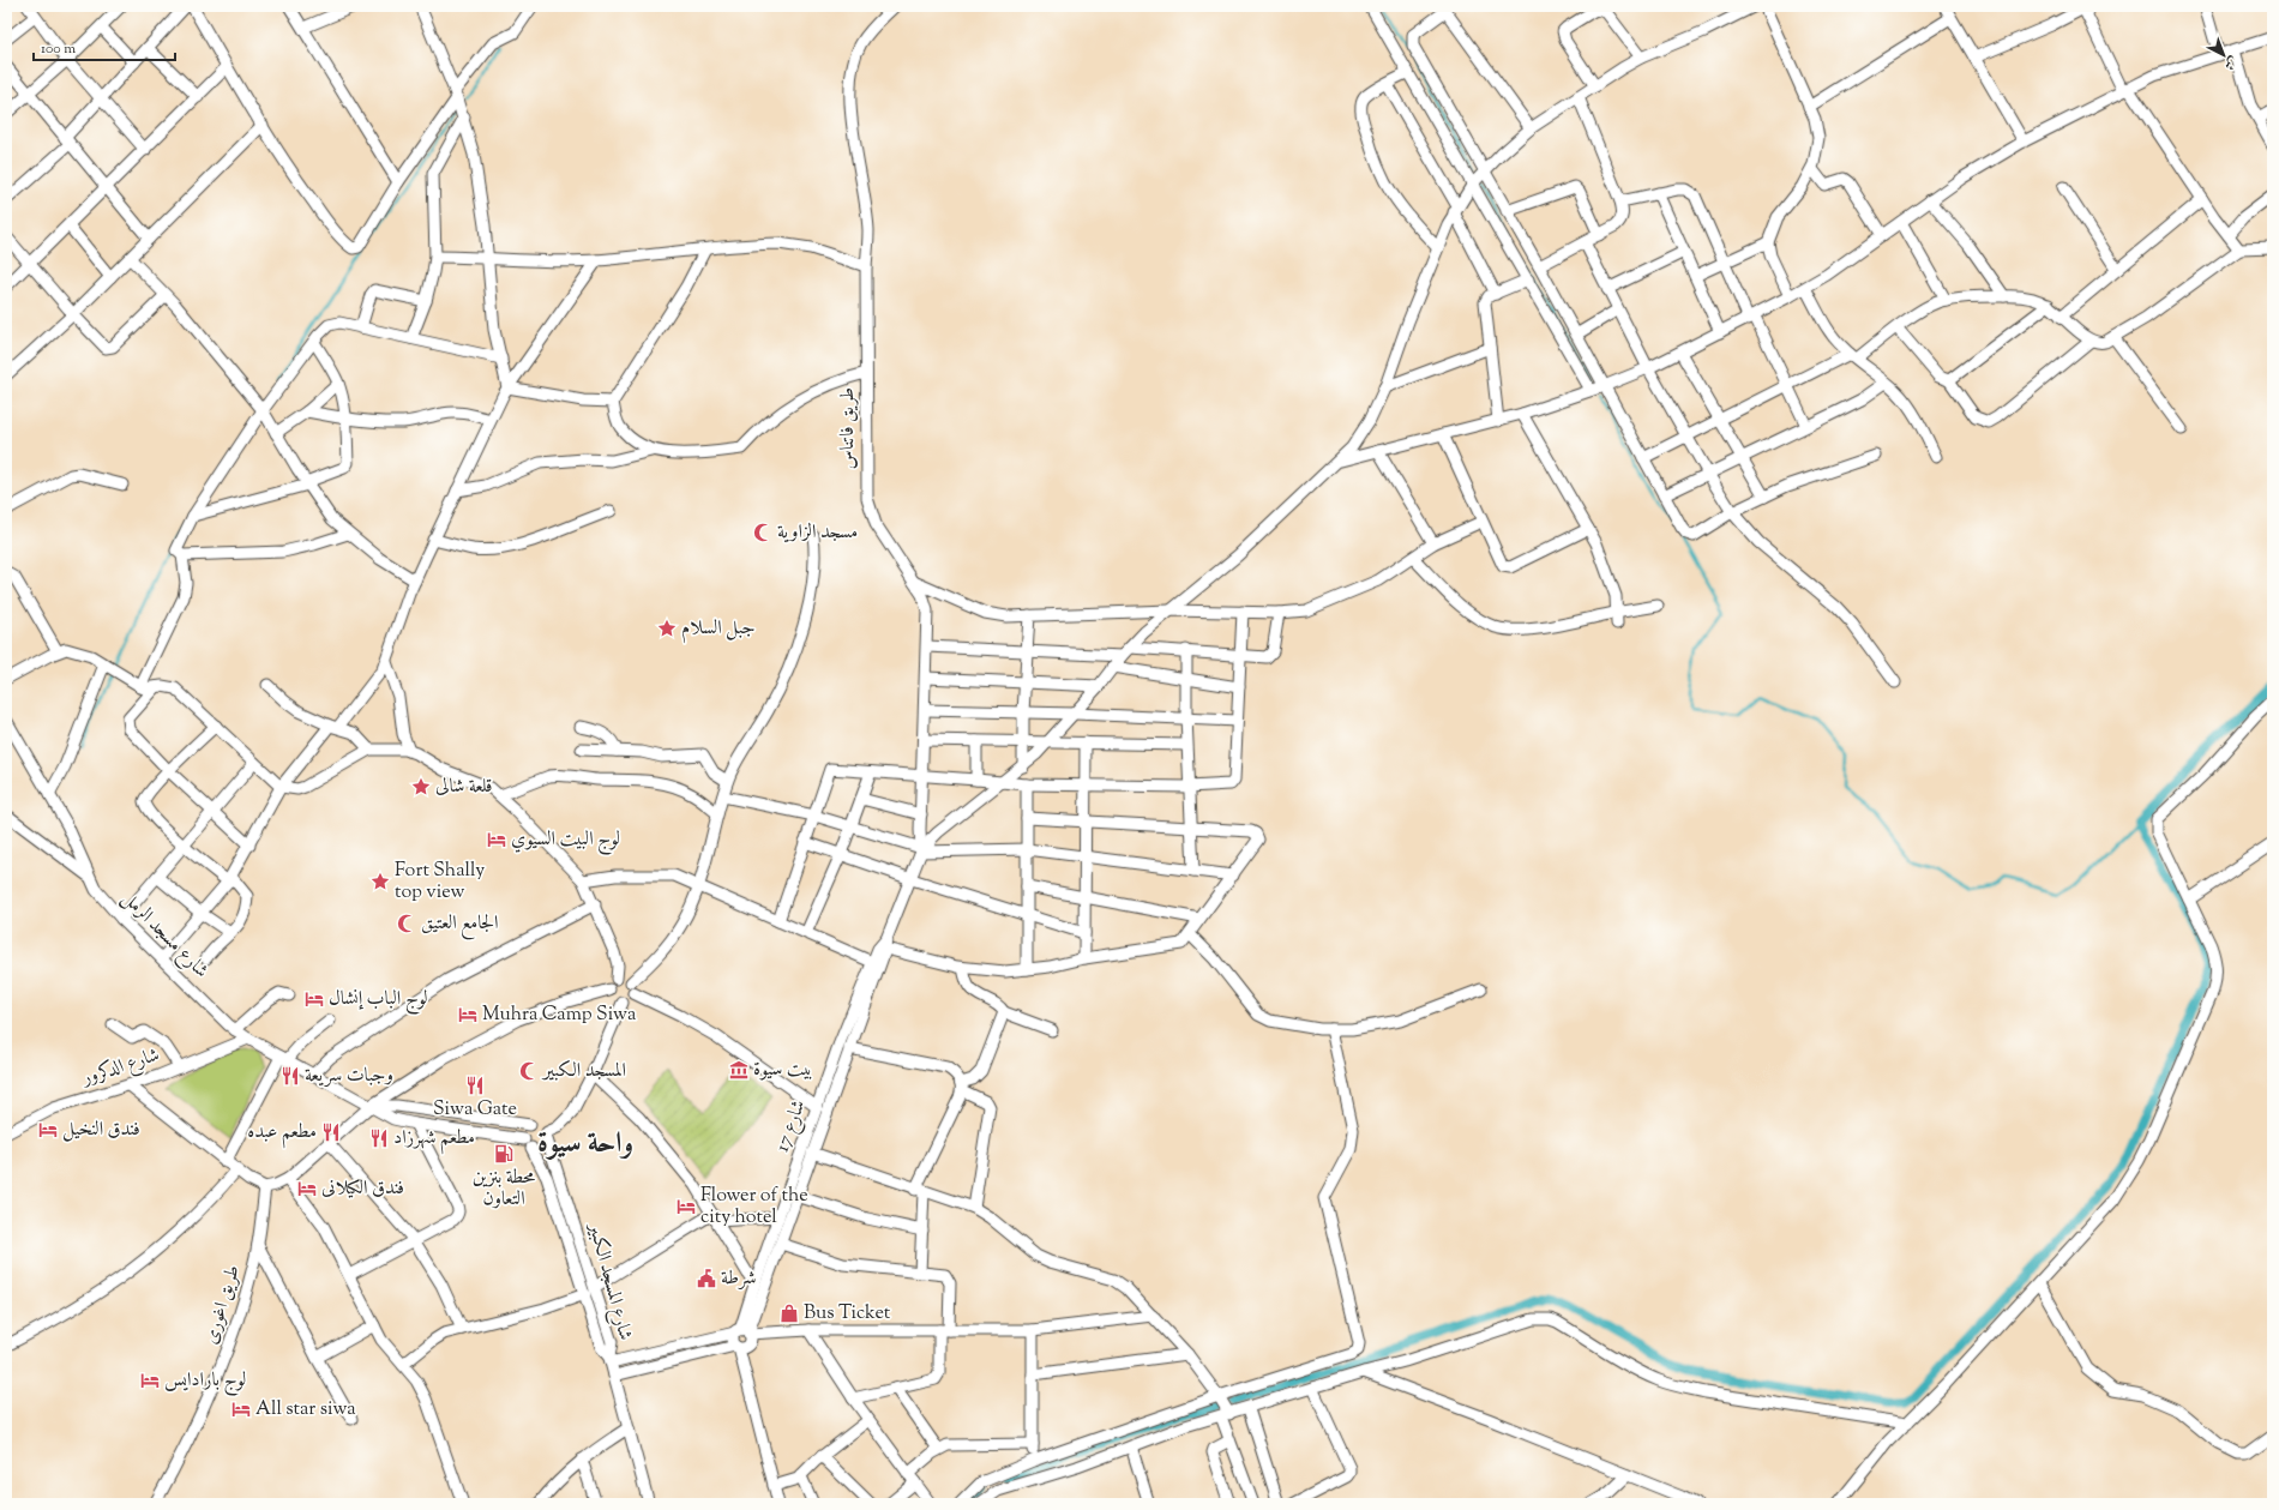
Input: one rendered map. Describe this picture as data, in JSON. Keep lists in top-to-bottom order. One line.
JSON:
{"streets":{"street":["طريق فاتناس","شارع مسجد الرمل","شارع الدكرور","شارع 17","شارع المسجد الكبير","طريق اغورى"]},"crossings":[["طريق فاتناس","شارع 17"],["شارع مسجد الرمل","شارع الدكرور"]],"districts":["واحة سيوة"],"places":{"mosque":["مسجد الزاوية","الجامع العتيق","المسجد الكبير"],"place":["جبل السلام","قلعة شالى","Fort Shally top view"],"hotel":["لوج البيت السيوي","لوج الباب إنشال","Muhra Camp Siwa","فندق النخيل","فندق الكيلانى","Flower of the city hotel","لوج بارادايس","All star siwa"],"museum":["بيت سيوة"],"restaurant":["وجبات سريعة","Siwa Gate","مطعم عبده","مطعم شهرزاد"],"fuel station":["محطة بنزين التعاون"],"public building":["شرطة"],"shop":["Bus Ticket"]},"scale_bar":"100 m","north":"bottom right"}
